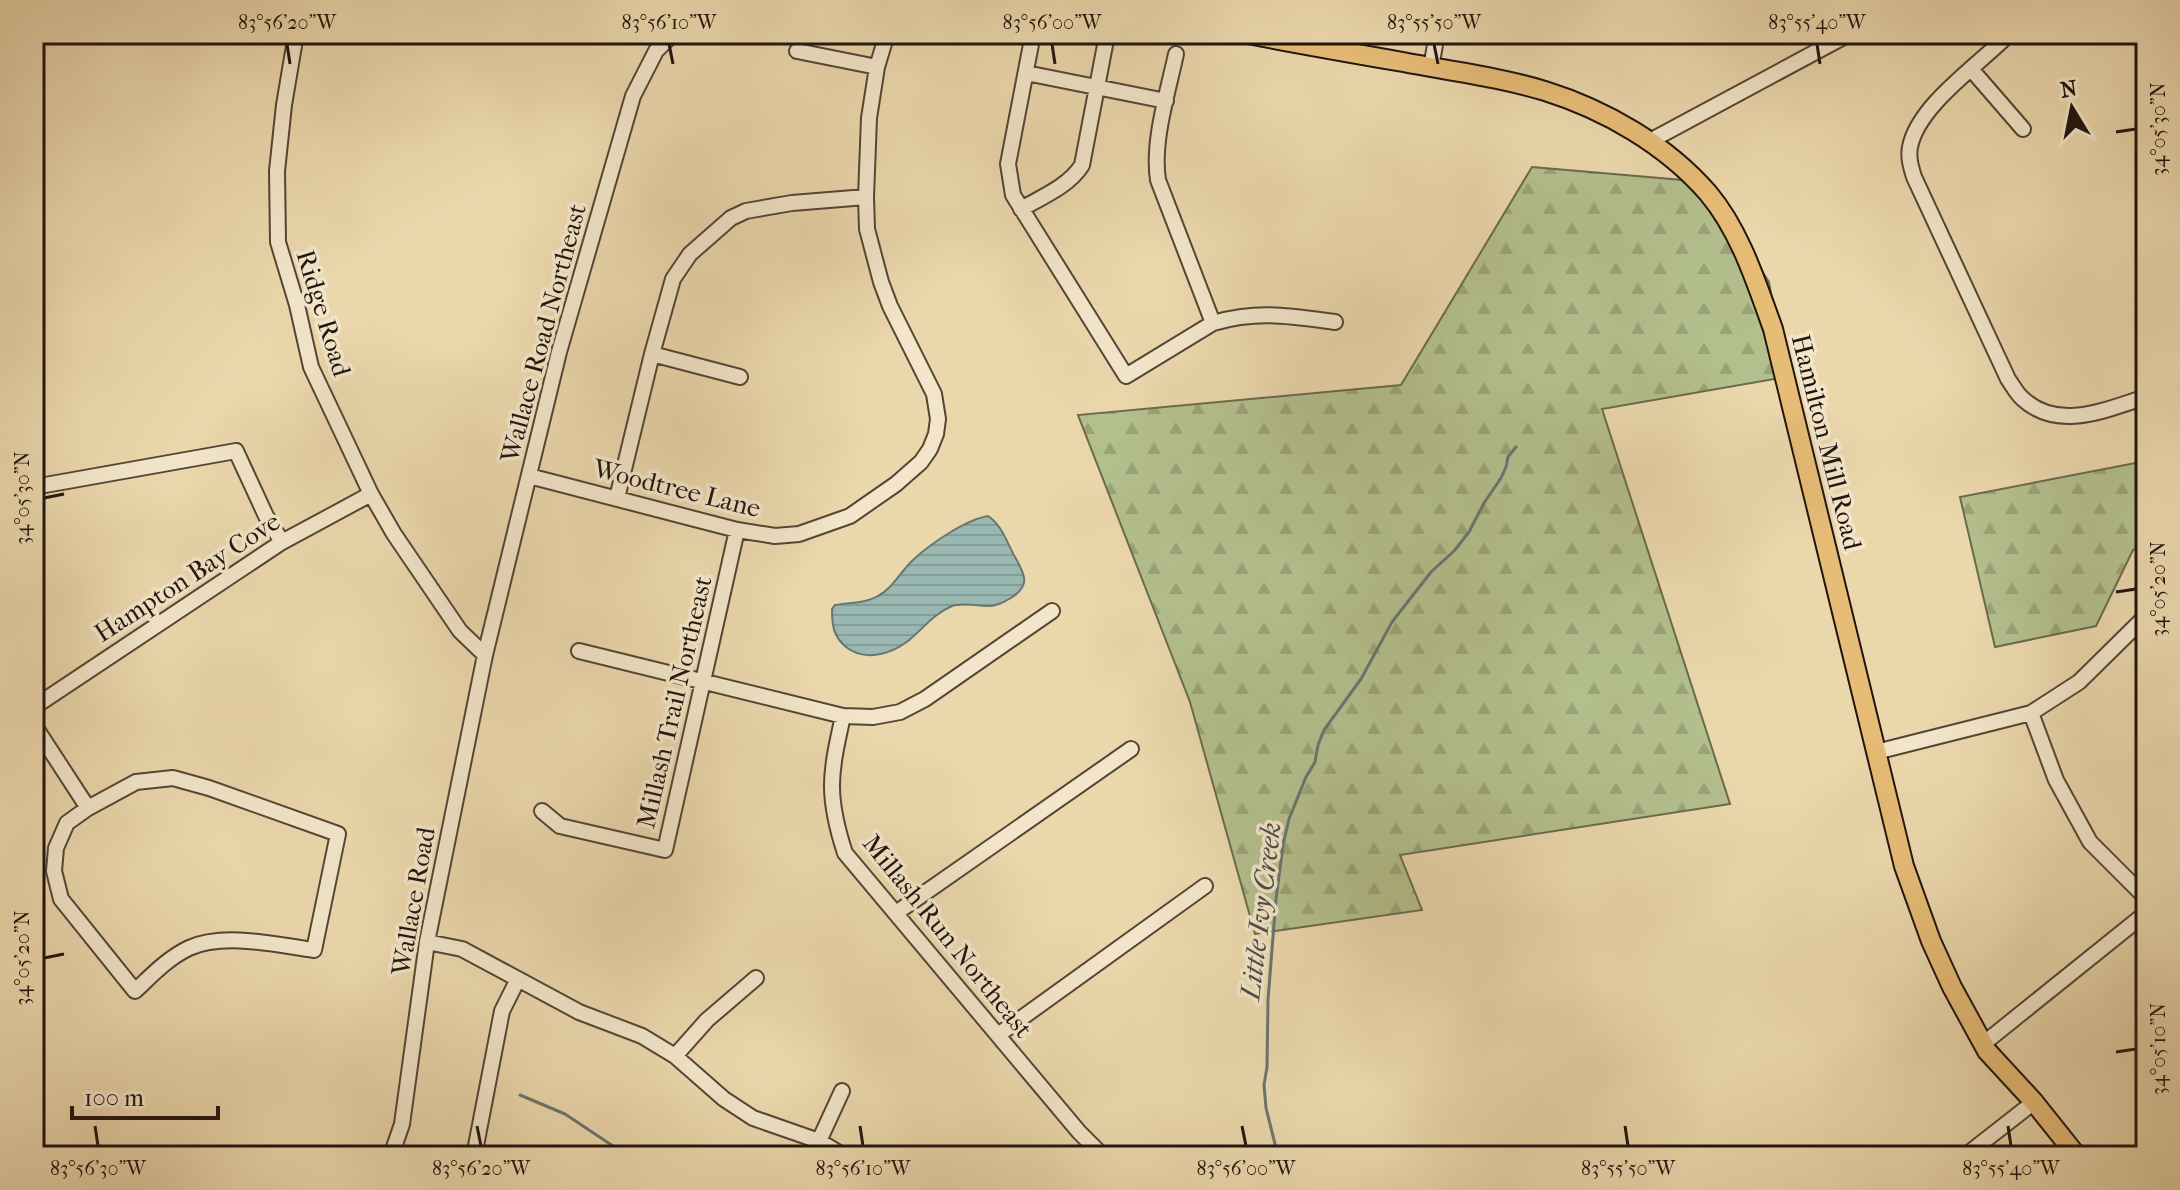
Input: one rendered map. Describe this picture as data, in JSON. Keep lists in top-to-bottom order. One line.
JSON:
{"streets":{"main road":["Hamilton Mill Road"],"street":["Ridge Road","Wallace Road Northeast","Woodtree Lane","Hampton Bay Cove","Millash Trail Northeast","Wallace Road","Millash Run Northeast"]},"crossings":[["Ridge Road","Wallace Road Northeast"],["Ridge Road","Hampton Bay Cove"],["Ridge Road","Wallace Road"],["Wallace Road Northeast","Woodtree Lane"],["Wallace Road Northeast","Wallace Road"],["Woodtree Lane","Millash Trail Northeast"]],"water":["Little Ivy Creek"],"scale_bar":"100 m","north":"top","coordinates":["83°56'20\"W","83°56'10\"W","83°56'00\"W","83°55'50\"W","83°55'40\"W","34°05'30\"N","34°05'20\"N","34°05'10\"N","83°56'30\"W"]}
